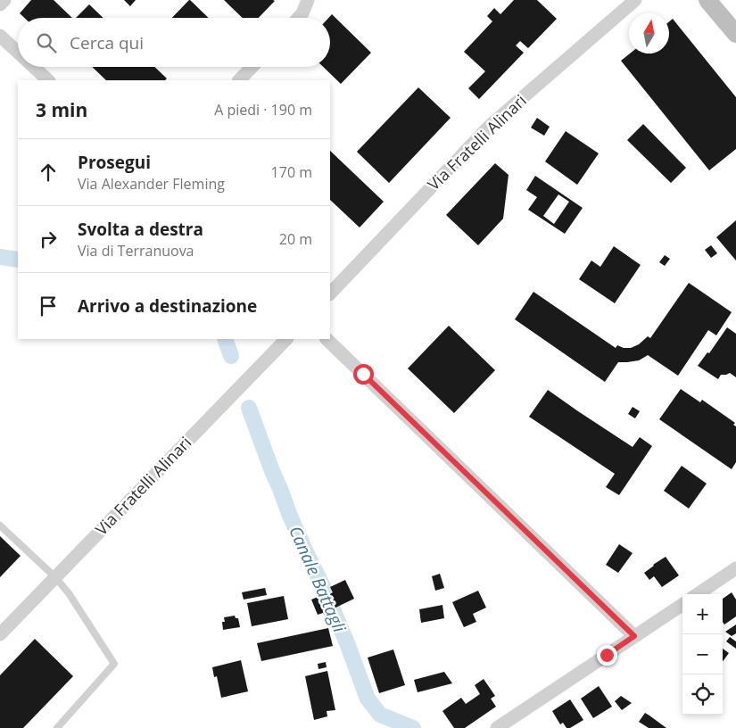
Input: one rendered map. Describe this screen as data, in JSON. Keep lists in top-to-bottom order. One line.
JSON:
{"streets":{"street":["Via Fratelli Alinari"]},"water":["Canale Battagli"],"north":"top","page":{"search":"Cerca qui","heading":["3 min","A piedi · 190 m"],"list":[["Prosegui","Via Alexander Fleming","170 m"],["Svolta a destra","Via di Terranuova","20 m"],"Arrivo a destinazione"],"map_buttons":["+","−"]}}
